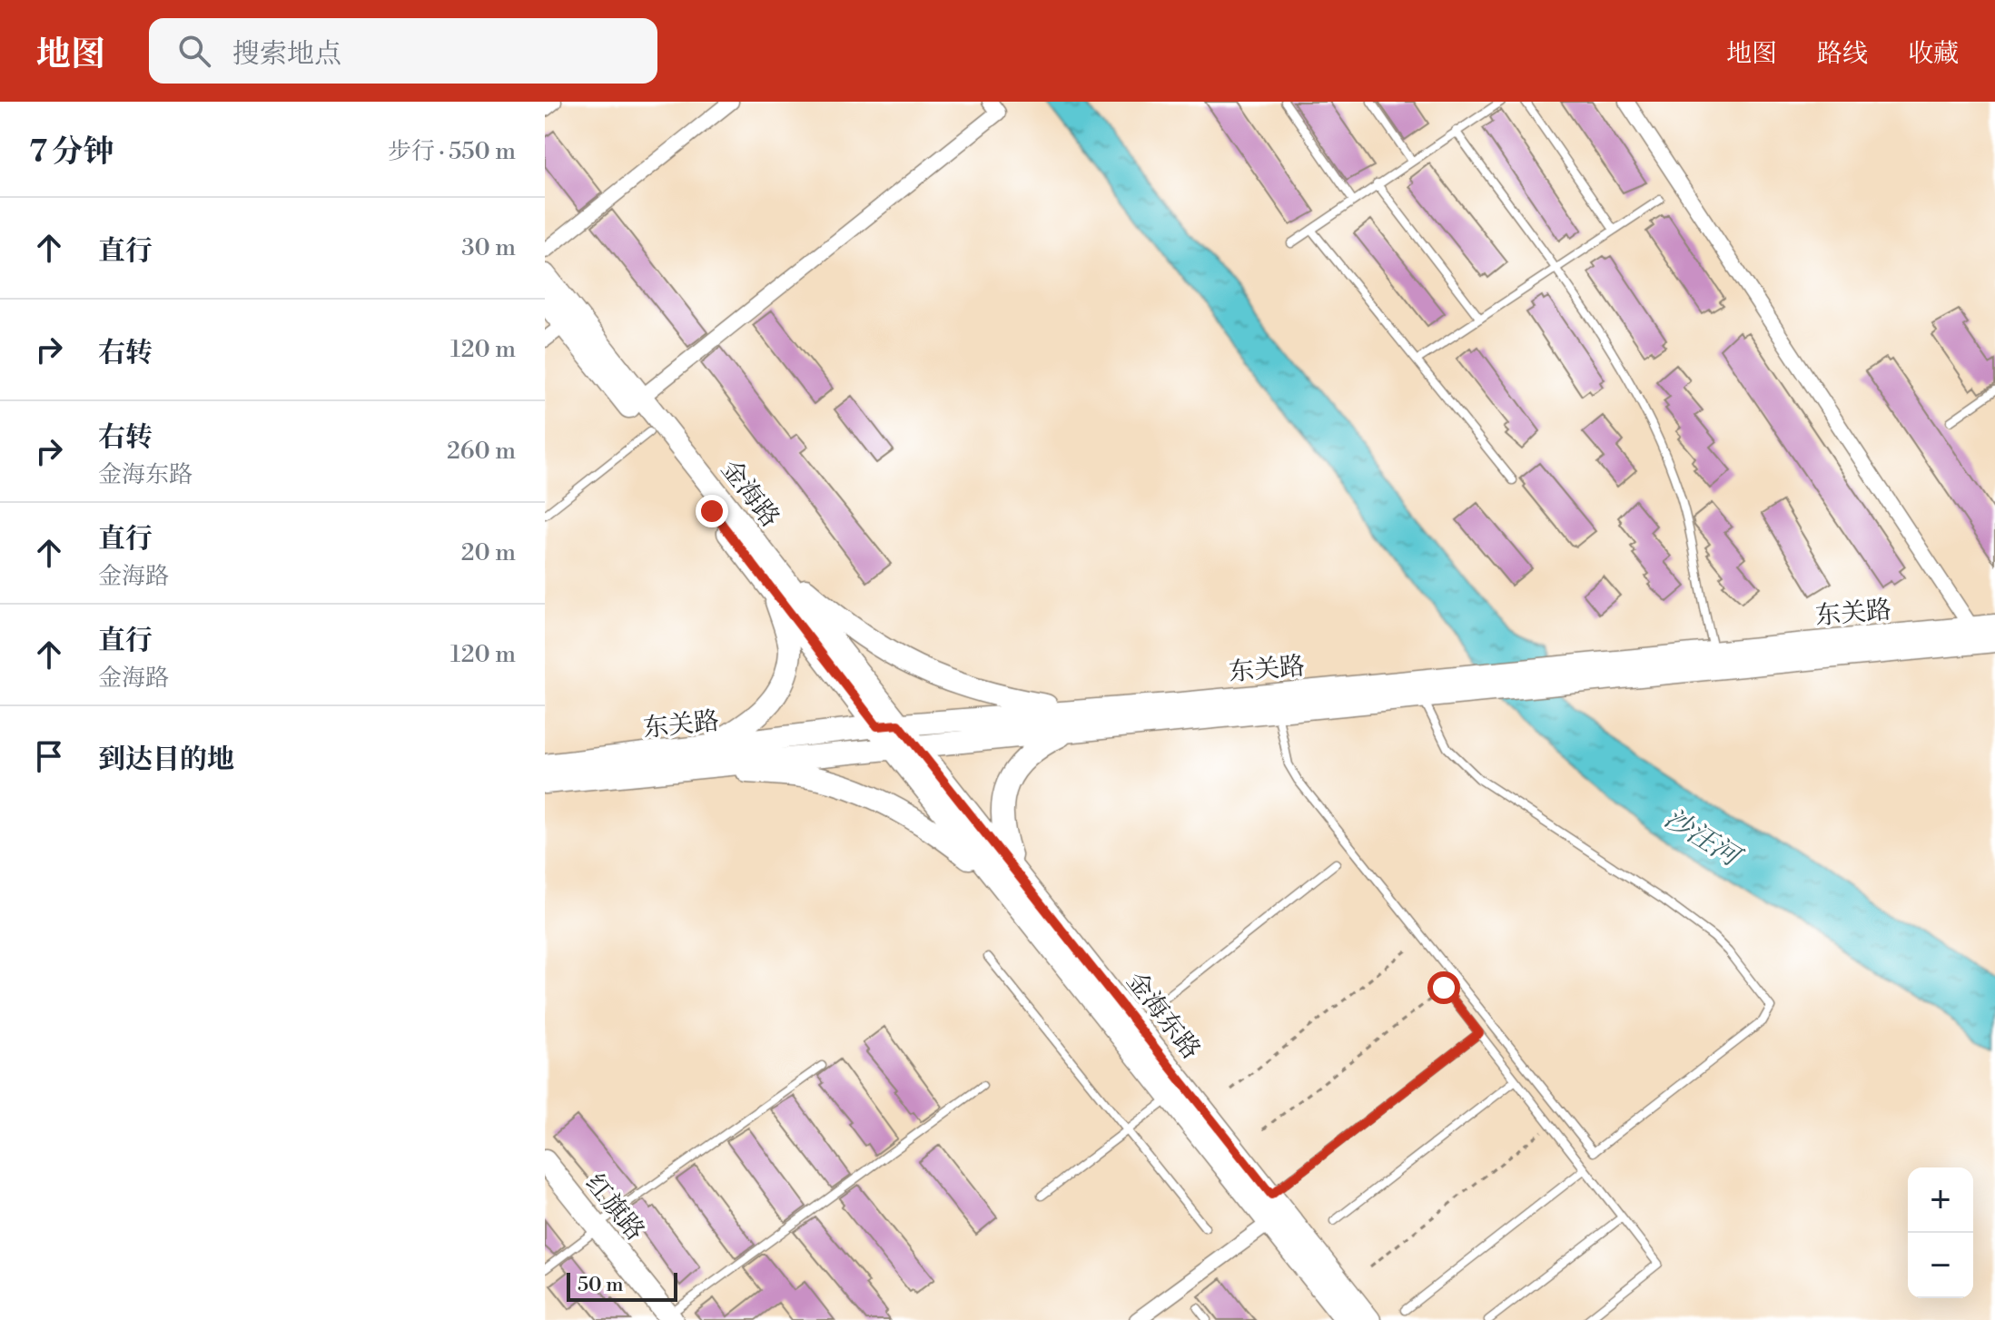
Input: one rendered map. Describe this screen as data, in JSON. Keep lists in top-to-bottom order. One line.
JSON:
{"streets":{"main road":["金海路","东关路","金海东路","红旗路"]},"crossings":[["金海路","东关路"],["金海路","金海东路"],["东关路","金海东路"]],"water":["沙汪河"],"scale_bar":"50 m","page":{"header":"地图","search":"搜索地点","nav":["地图","路线","收藏"],"heading":["7 分钟","步行 · 550 m"],"list":[["直行","30 m"],["右转","120 m"],["右转","金海东路","260 m"],["直行","金海路","20 m"],["直行","金海路","120 m"],"到达目的地"],"map_buttons":["+","−"],"scale":"50 m"}}
